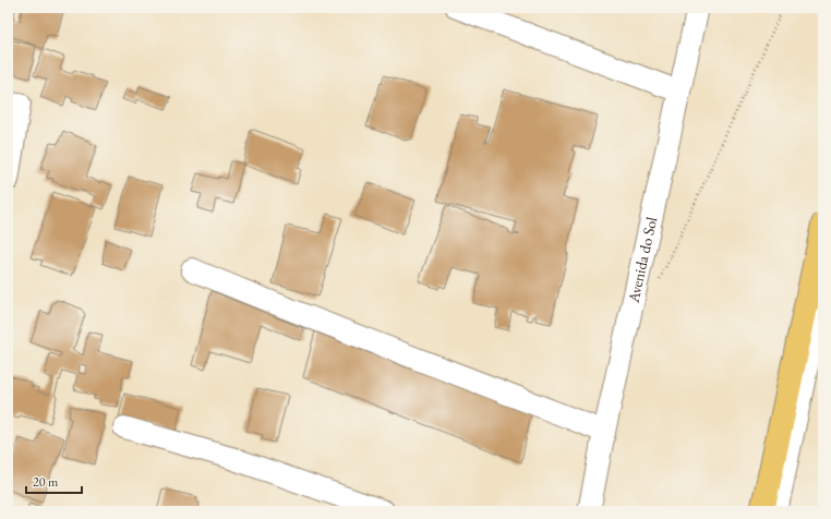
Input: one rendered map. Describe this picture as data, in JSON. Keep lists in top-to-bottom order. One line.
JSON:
{"streets":{"street":["Avenida do Sol"]},"scale_bar":"20 m"}
